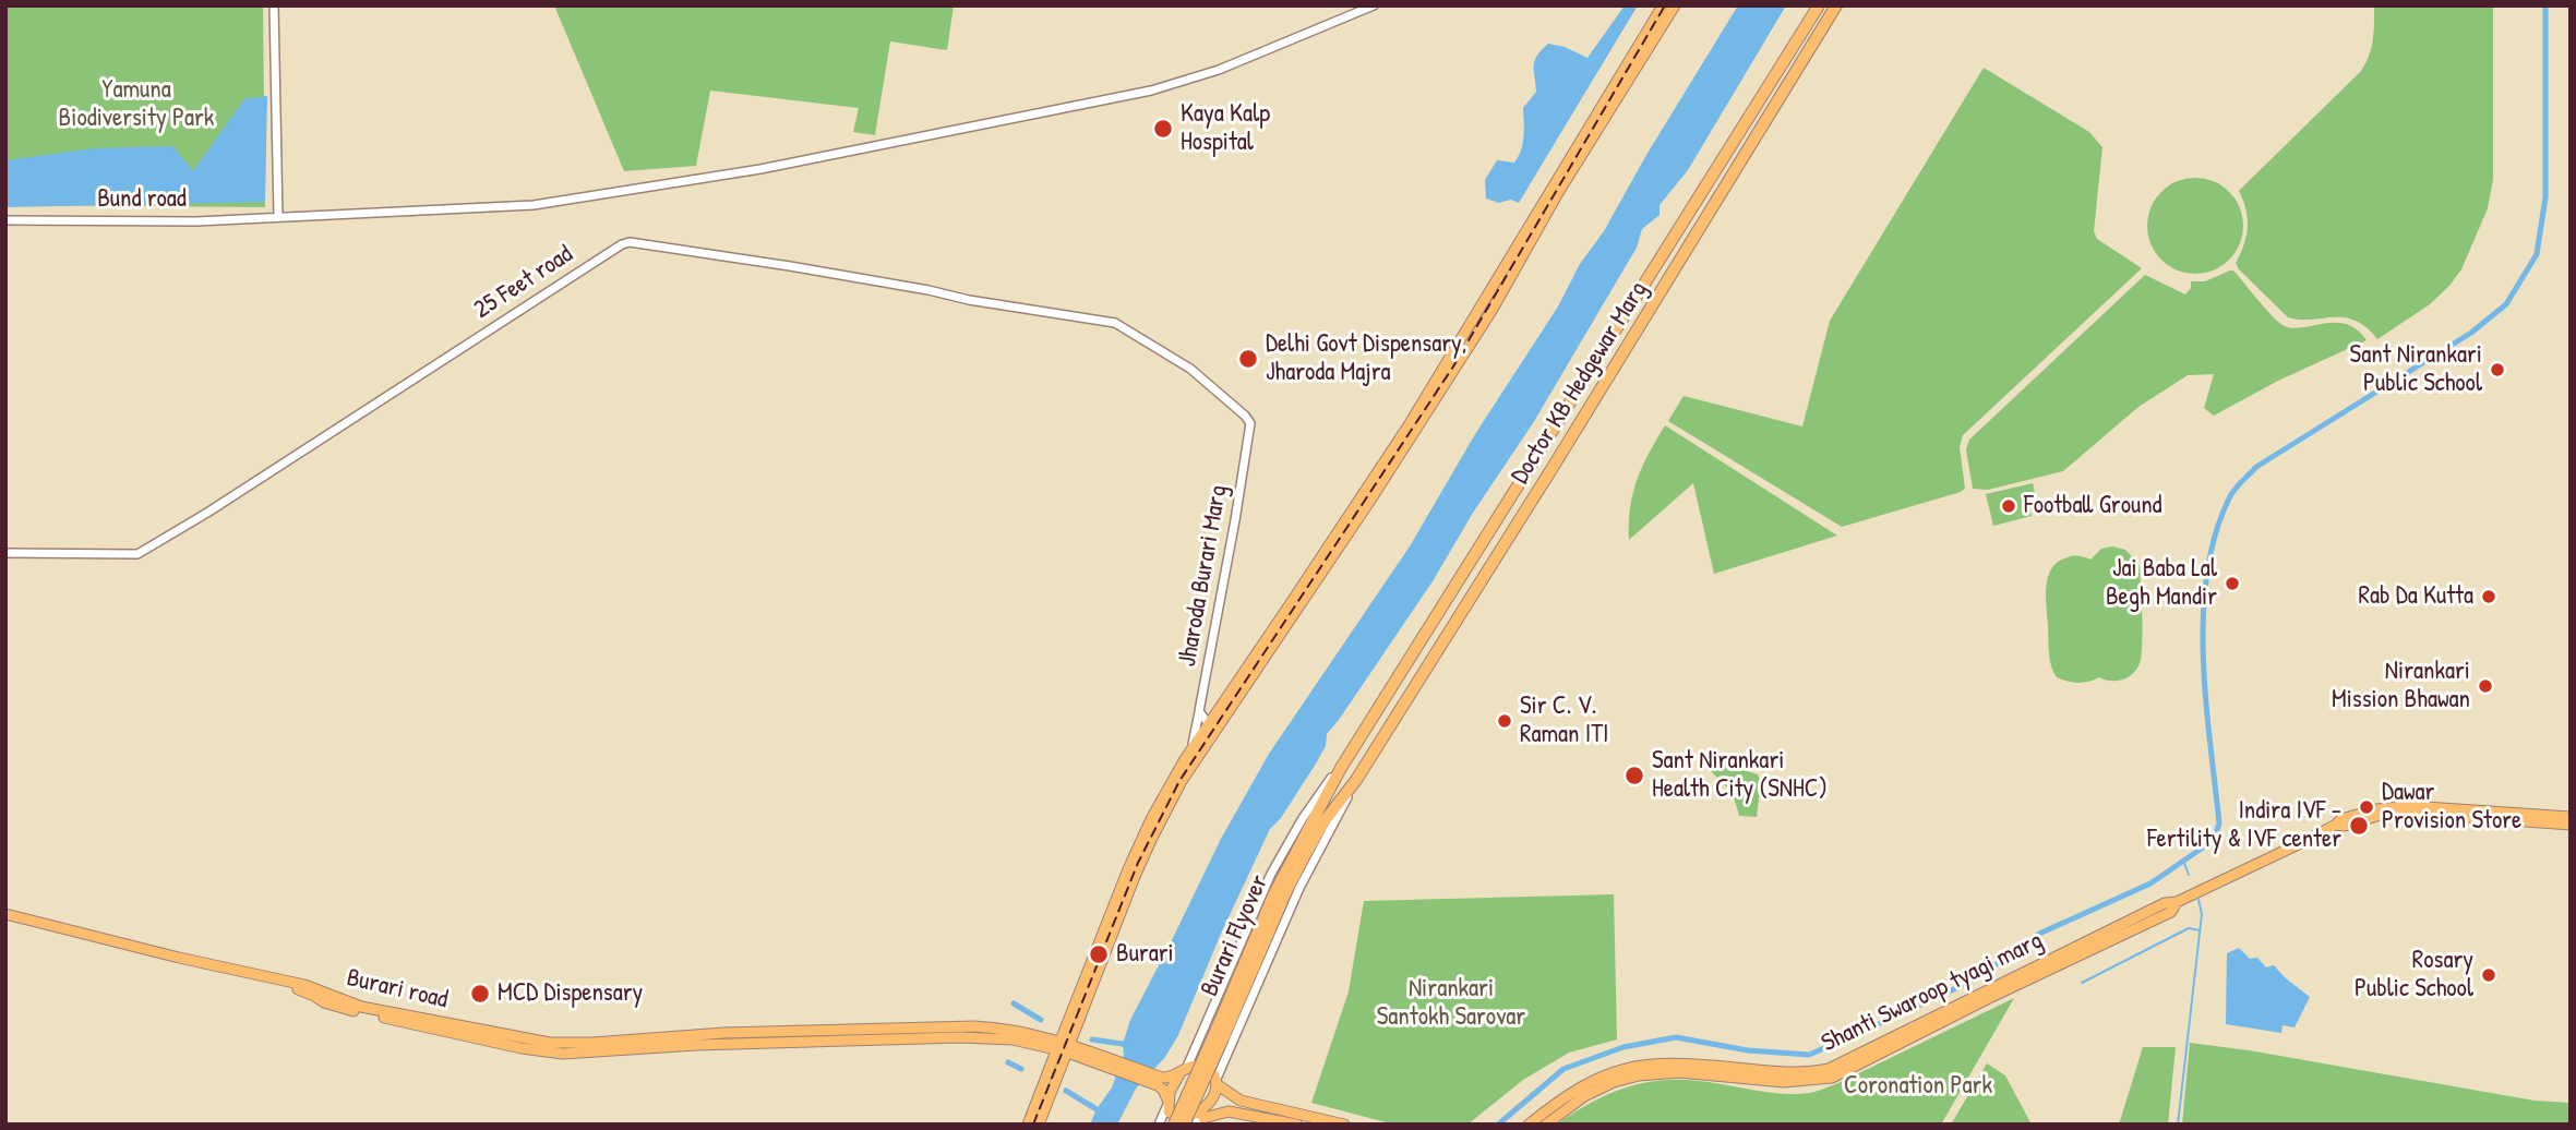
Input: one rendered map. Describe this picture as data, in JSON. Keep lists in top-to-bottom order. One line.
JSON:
{"streets":{"highway":["Doctor KB Hedgewar Marg","Burari Flyover"],"main road":["Burari road","Shanti Swaroop tyagi marg"],"street":["Bund road","25 Feet road","Jharoda Burari Marg"]},"crossings":[["25 Feet road","Jharoda Burari Marg"],["Doctor KB Hedgewar Marg","Burari Flyover"]],"parks":["Yamuna Biodiversity Park","Nirankari Santokh Sarovar","Coronation Park"],"places":["Kaya Kalp Hospital","Delhi Govt Dispensary, Jharoda Majra","Sant Nirankari Public School","Football Ground","Jai Baba Lal Begh Mandir","Rab Da Kutta","Nirankari Mission Bhawan","Sir C. V. Raman ITI","Sant Nirankari Health City (SNHC)","Dawar Provision Store","Indira IVF - Fertility & IVF center","Burari","Rosary Public School","MCD Dispensary"]}
